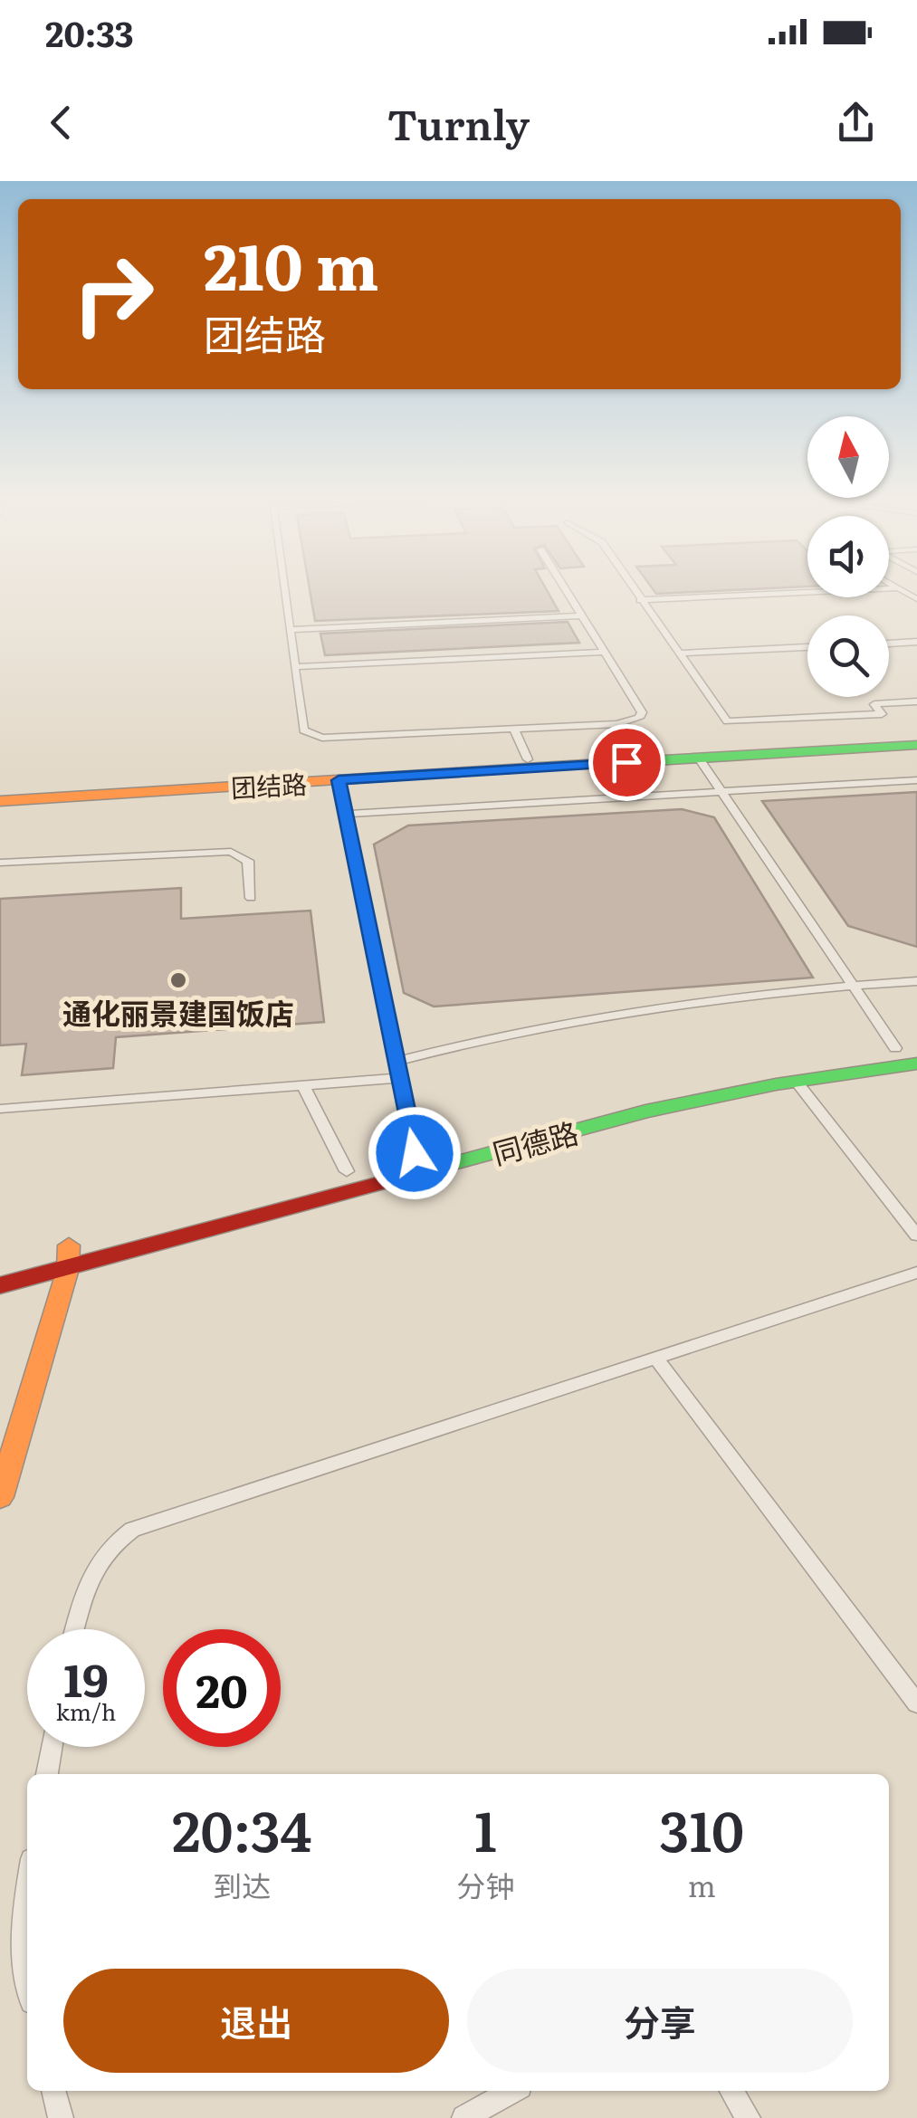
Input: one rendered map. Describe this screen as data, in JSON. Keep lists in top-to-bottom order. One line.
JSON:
{"streets":{"main road":["团结路","同德路"]},"places":["通化丽景建国饭店"],"north":"top","page":{"status":"20:33","header":"Turnly","turn":["210 m","团结路"],"speed":"19 km/h","limit":"20","eta":["20:34","到达","1","分钟","310","m"],"buttons":["退出","分享"]}}
